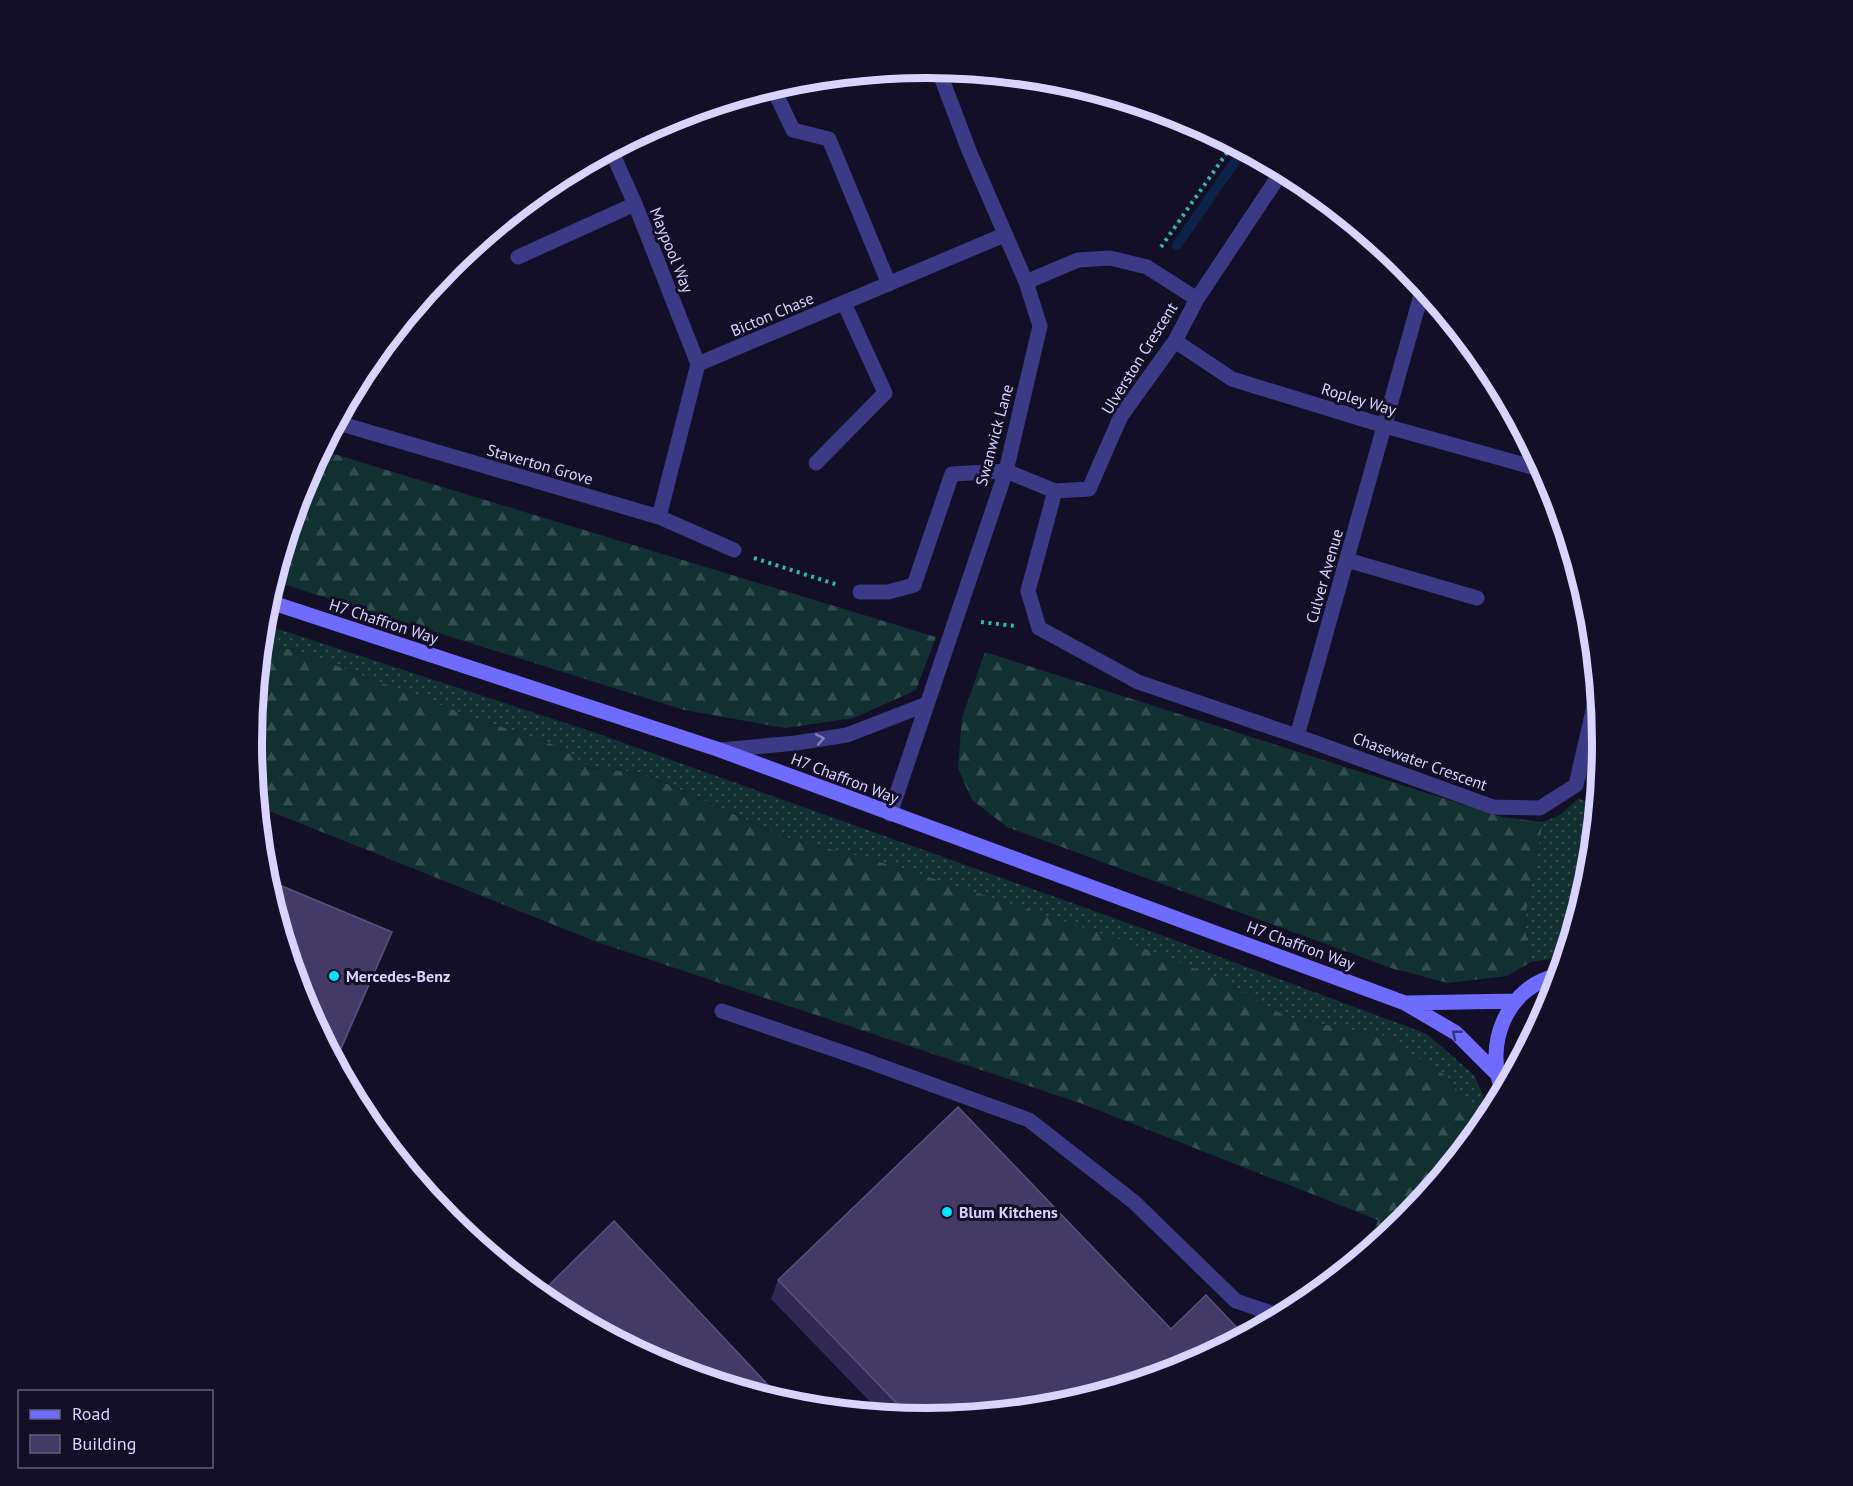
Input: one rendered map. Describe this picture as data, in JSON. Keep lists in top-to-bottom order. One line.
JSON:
{"streets":{"street":["Maypool Way","Bicton Chase","Ulverston Crescent","Ropley Way","Swanwick Lane","Staverton Grove","Culver Avenue","H7 Chaffron Way","Chasewater Crescent"]},"crossings":[["Maypool Way","Bicton Chase"],["Bicton Chase","Swanwick Lane"],["Ulverston Crescent","Ropley Way"],["Ropley Way","Culver Avenue"],["Swanwick Lane","H7 Chaffron Way"],["Culver Avenue","Chasewater Crescent"]],"places":["Mercedes-Benz","Blum Kitchens"],"legend":["Road","Building"]}
